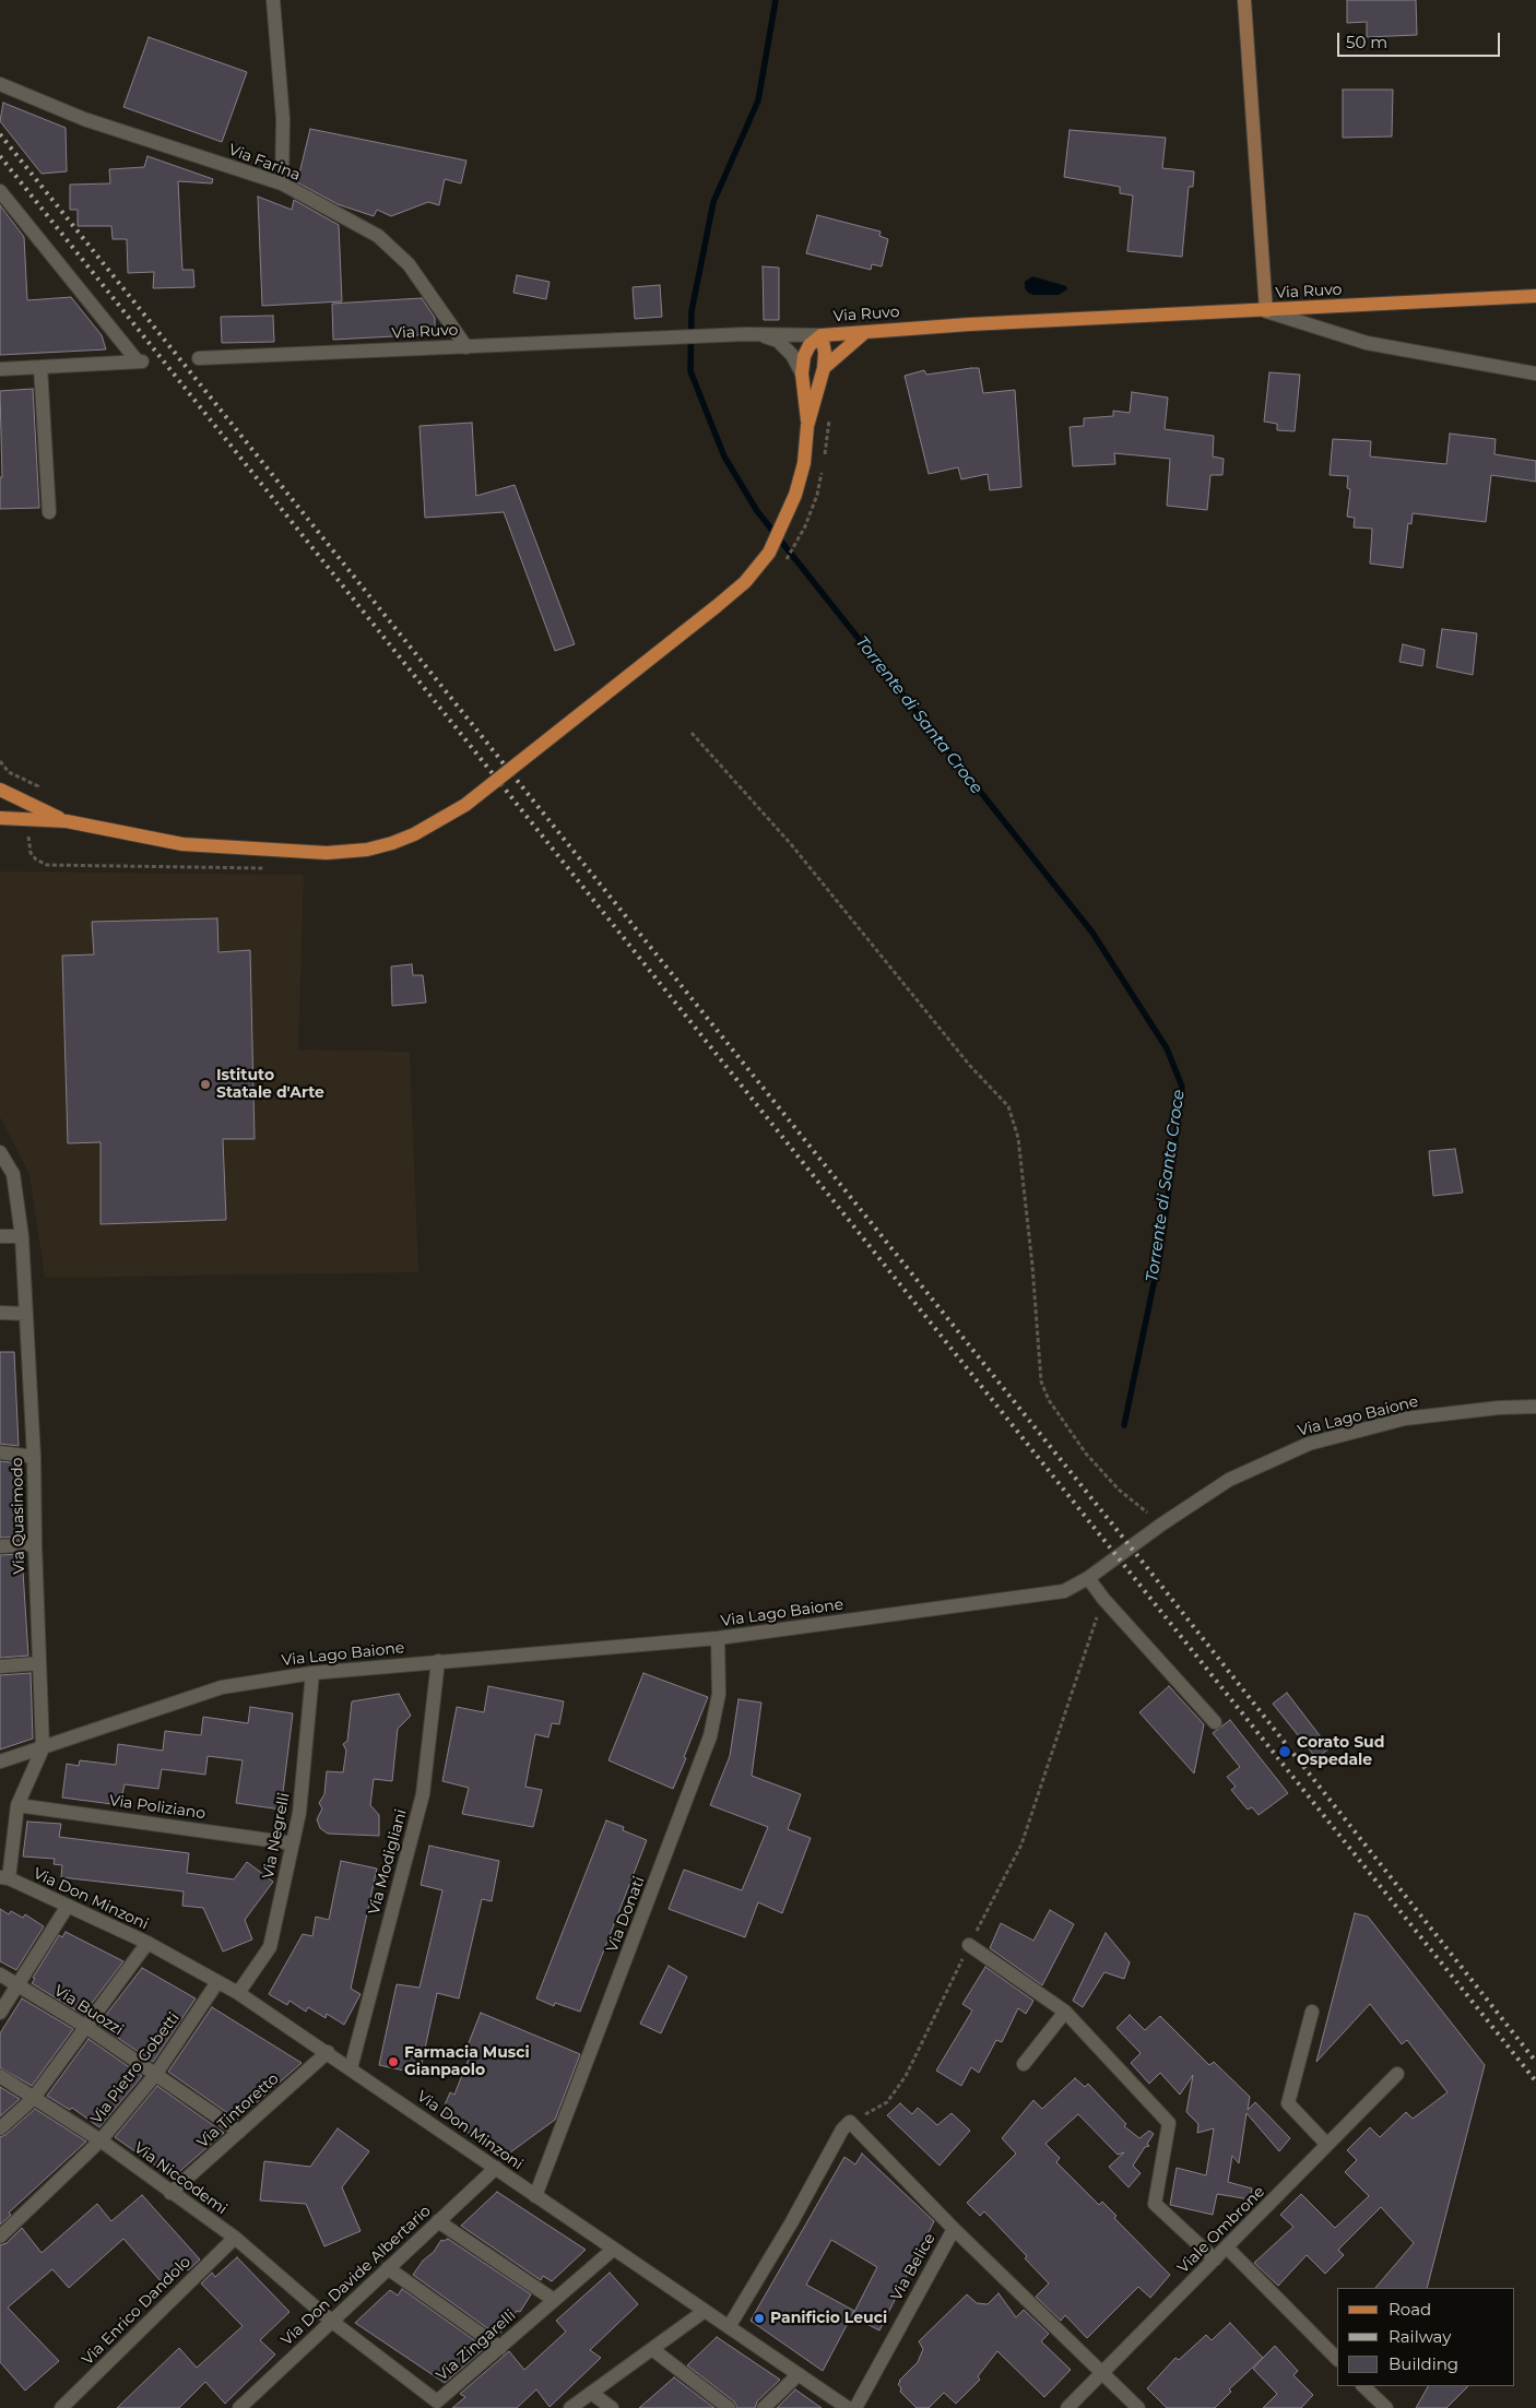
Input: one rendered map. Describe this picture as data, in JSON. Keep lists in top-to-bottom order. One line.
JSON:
{"streets":{"main road":["Via Ruvo"],"street":["Via Farina","Via Lago Baione","Via Quasimodo","Via Poliziano","Via Negrelli","Via Modigliani","Via Don Minzoni","Via Donati","Via Buozzi","Via Pietro Gobetti","Via Tintoretto","Via Niccodemi","Viale Ombrone","Via Belice","Via Don Davide Albertario","Via Enrico Dandolo","Via Zingarelli"]},"crossings":[["Via Farina","Via Ruvo"],["Via Lago Baione","Via Quasimodo"],["Via Lago Baione","Via Negrelli"],["Via Lago Baione","Via Modigliani"],["Via Lago Baione","Via Donati"],["Via Quasimodo","Via Poliziano"],["Via Quasimodo","Via Don Minzoni"],["Via Poliziano","Via Negrelli"],["Via Negrelli","Via Don Minzoni"],["Via Modigliani","Via Don Minzoni"],["Via Don Minzoni","Via Donati"],["Via Don Minzoni","Via Pietro Gobetti"],["Via Don Minzoni","Via Tintoretto"],["Via Don Minzoni","Via Don Davide Albertario"],["Via Don Minzoni","Via Zingarelli"],["Via Buozzi","Via Pietro Gobetti"],["Via Buozzi","Via Tintoretto"],["Via Pietro Gobetti","Via Niccodemi"],["Via Tintoretto","Via Niccodemi"],["Via Niccodemi","Via Don Davide Albertario"],["Via Niccodemi","Via Enrico Dandolo"],["Via Niccodemi","Via Zingarelli"],["Via Don Davide Albertario","Via Zingarelli"]],"water":["Torrente di Santa Croce"],"places":["Istituto Statale d'Arte","Corato Sud Ospedale","Farmacia Musci Gianpaolo","Panificio Leuci"],"legend":["Road","Railway","Building"],"scale_bar":"50 m"}
